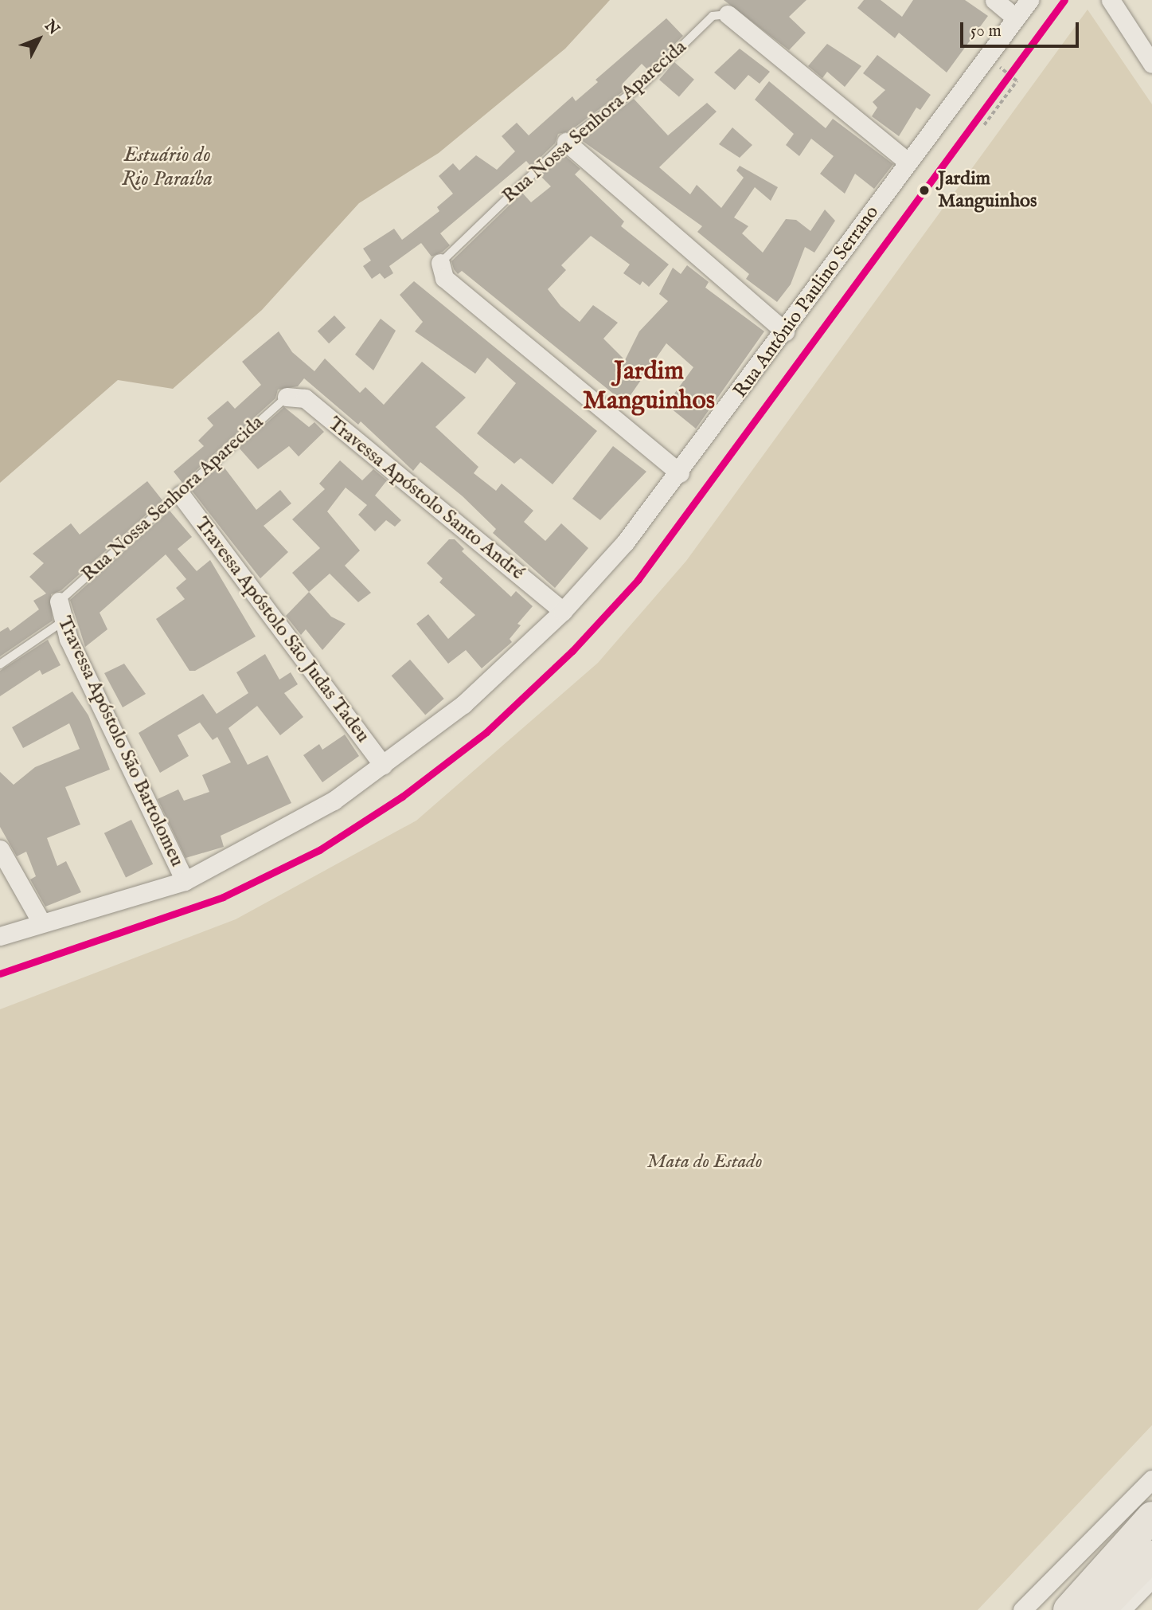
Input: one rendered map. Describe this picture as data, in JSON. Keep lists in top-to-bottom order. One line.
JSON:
{"streets":{"street":["Rua Antônio Paulino Serrano","Travessa Apóstolo Santo André","Travessa Apóstolo São Judas Tadeu","Travessa Apóstolo São Bartolomeu"],"lane":["Rua Nossa Senhora Aparecida"]},"crossings":[["Rua Nossa Senhora Aparecida","Travessa Apóstolo Santo André"],["Rua Nossa Senhora Aparecida","Travessa Apóstolo São Judas Tadeu"],["Rua Nossa Senhora Aparecida","Travessa Apóstolo São Bartolomeu"],["Rua Antônio Paulino Serrano","Travessa Apóstolo Santo André"],["Rua Antônio Paulino Serrano","Travessa Apóstolo São Judas Tadeu"],["Rua Antônio Paulino Serrano","Travessa Apóstolo São Bartolomeu"]],"districts":["Jardim Manguinhos"],"water":["Estuário do Rio Paraíba"],"parks":["Mata do Estado"],"places":["Jardim Manguinhos"],"scale_bar":"50 m","north":"top right"}
